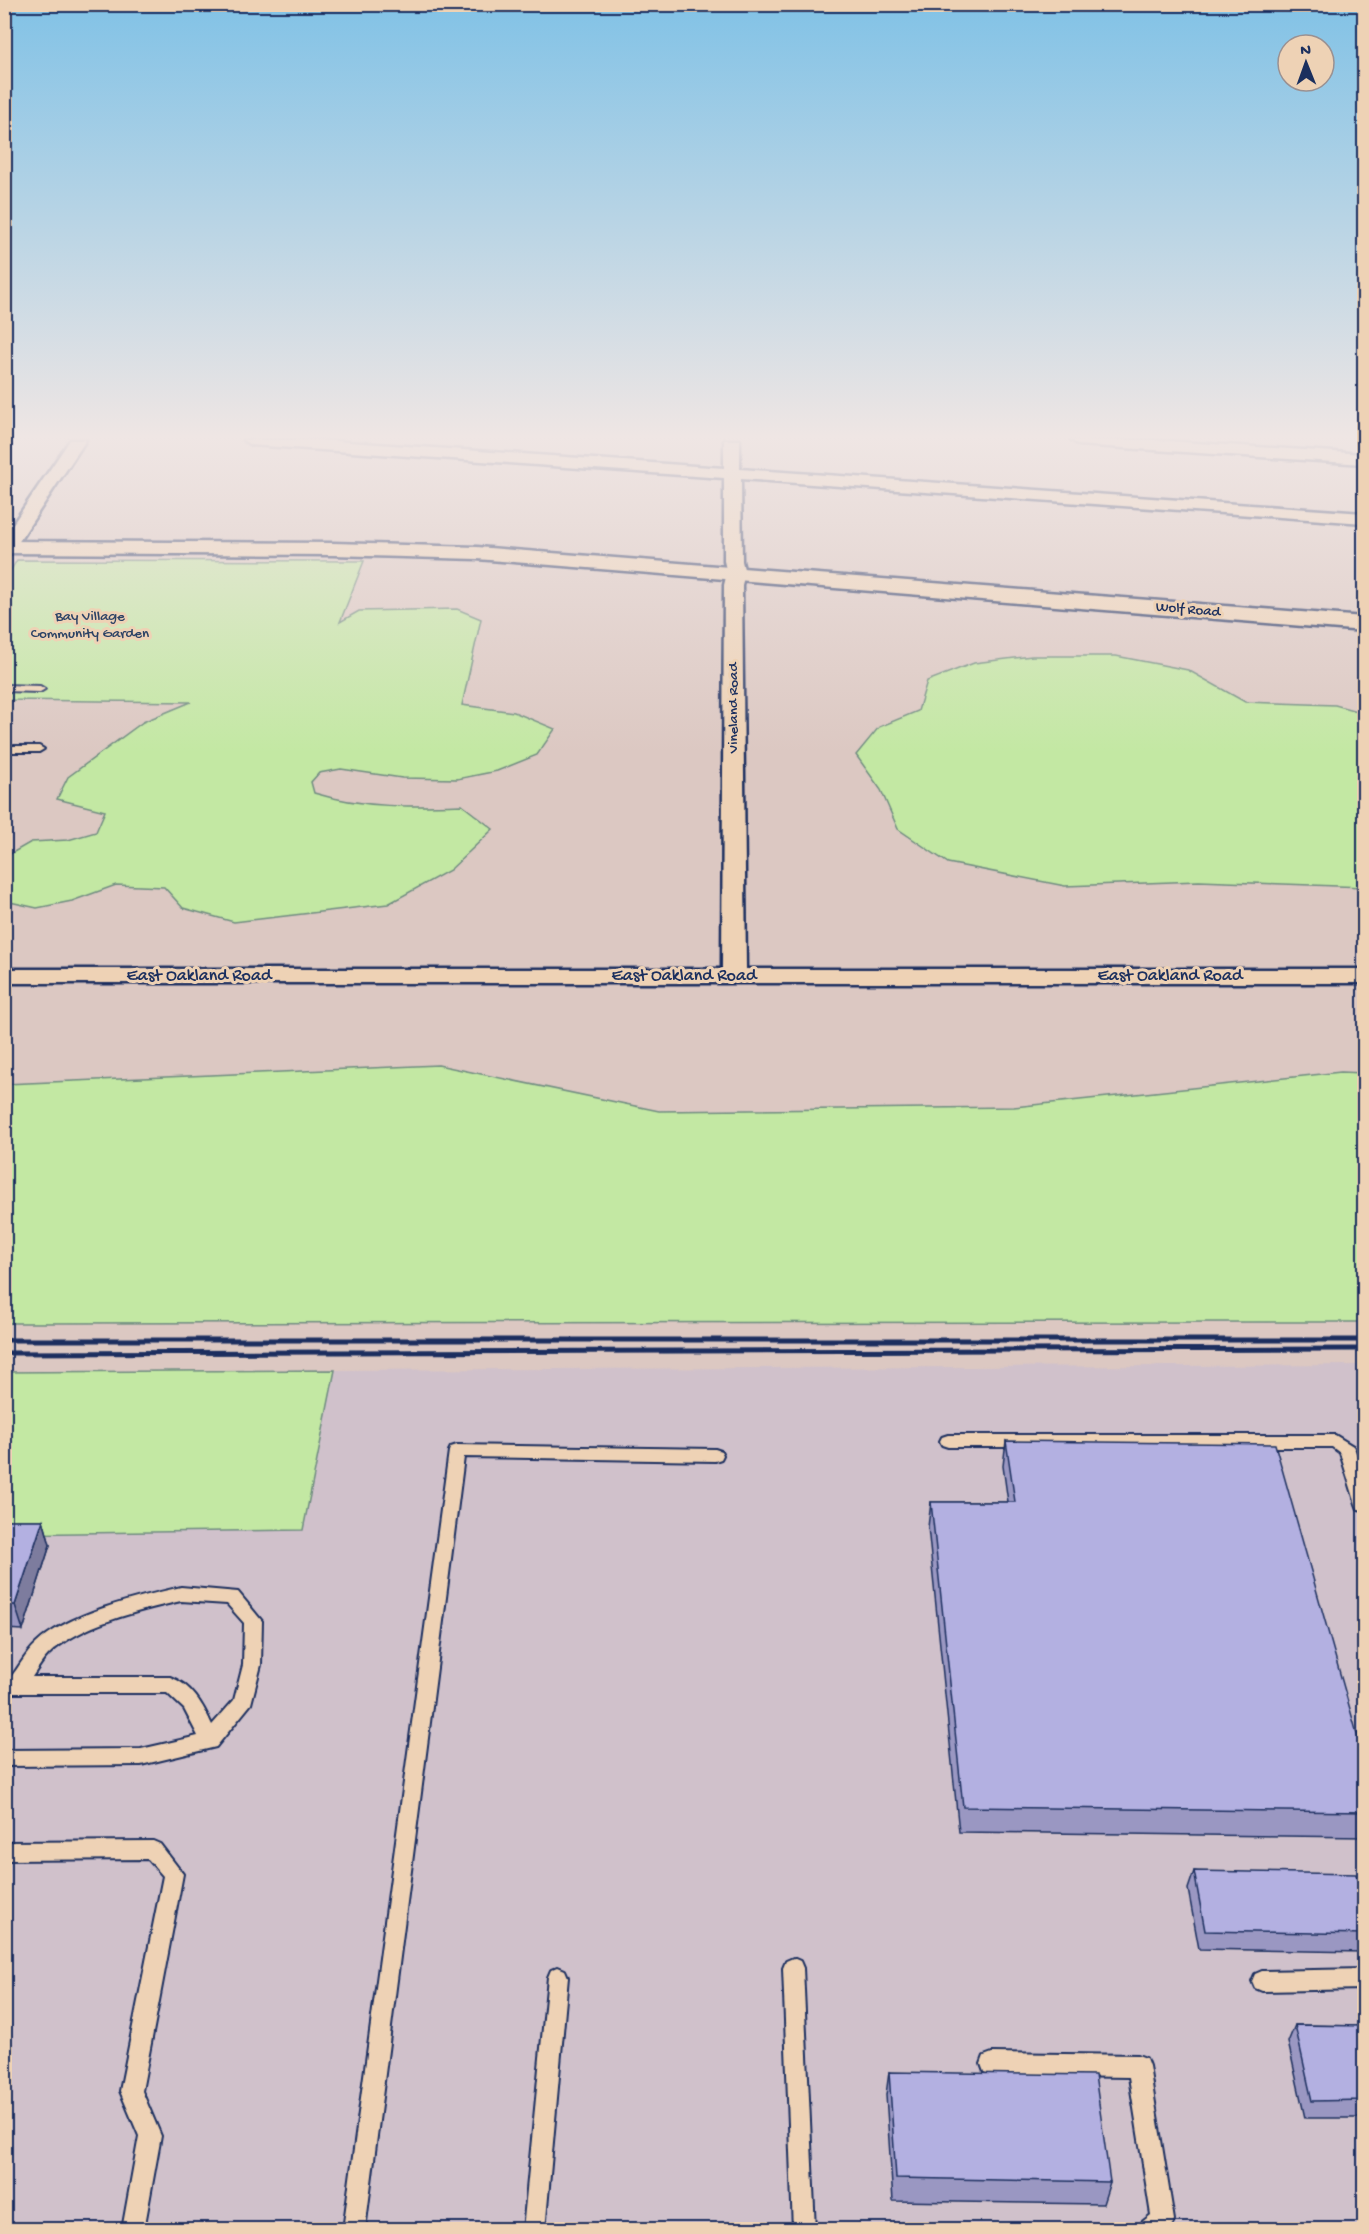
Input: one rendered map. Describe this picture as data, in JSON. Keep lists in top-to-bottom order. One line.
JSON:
{"streets":{"street":["Wolf Road","Vineland Road","East Oakland Road"]},"crossings":[["Wolf Road","Vineland Road"],["Vineland Road","East Oakland Road"]],"parks":["Bay Village Community Garden"],"north":"top"}
